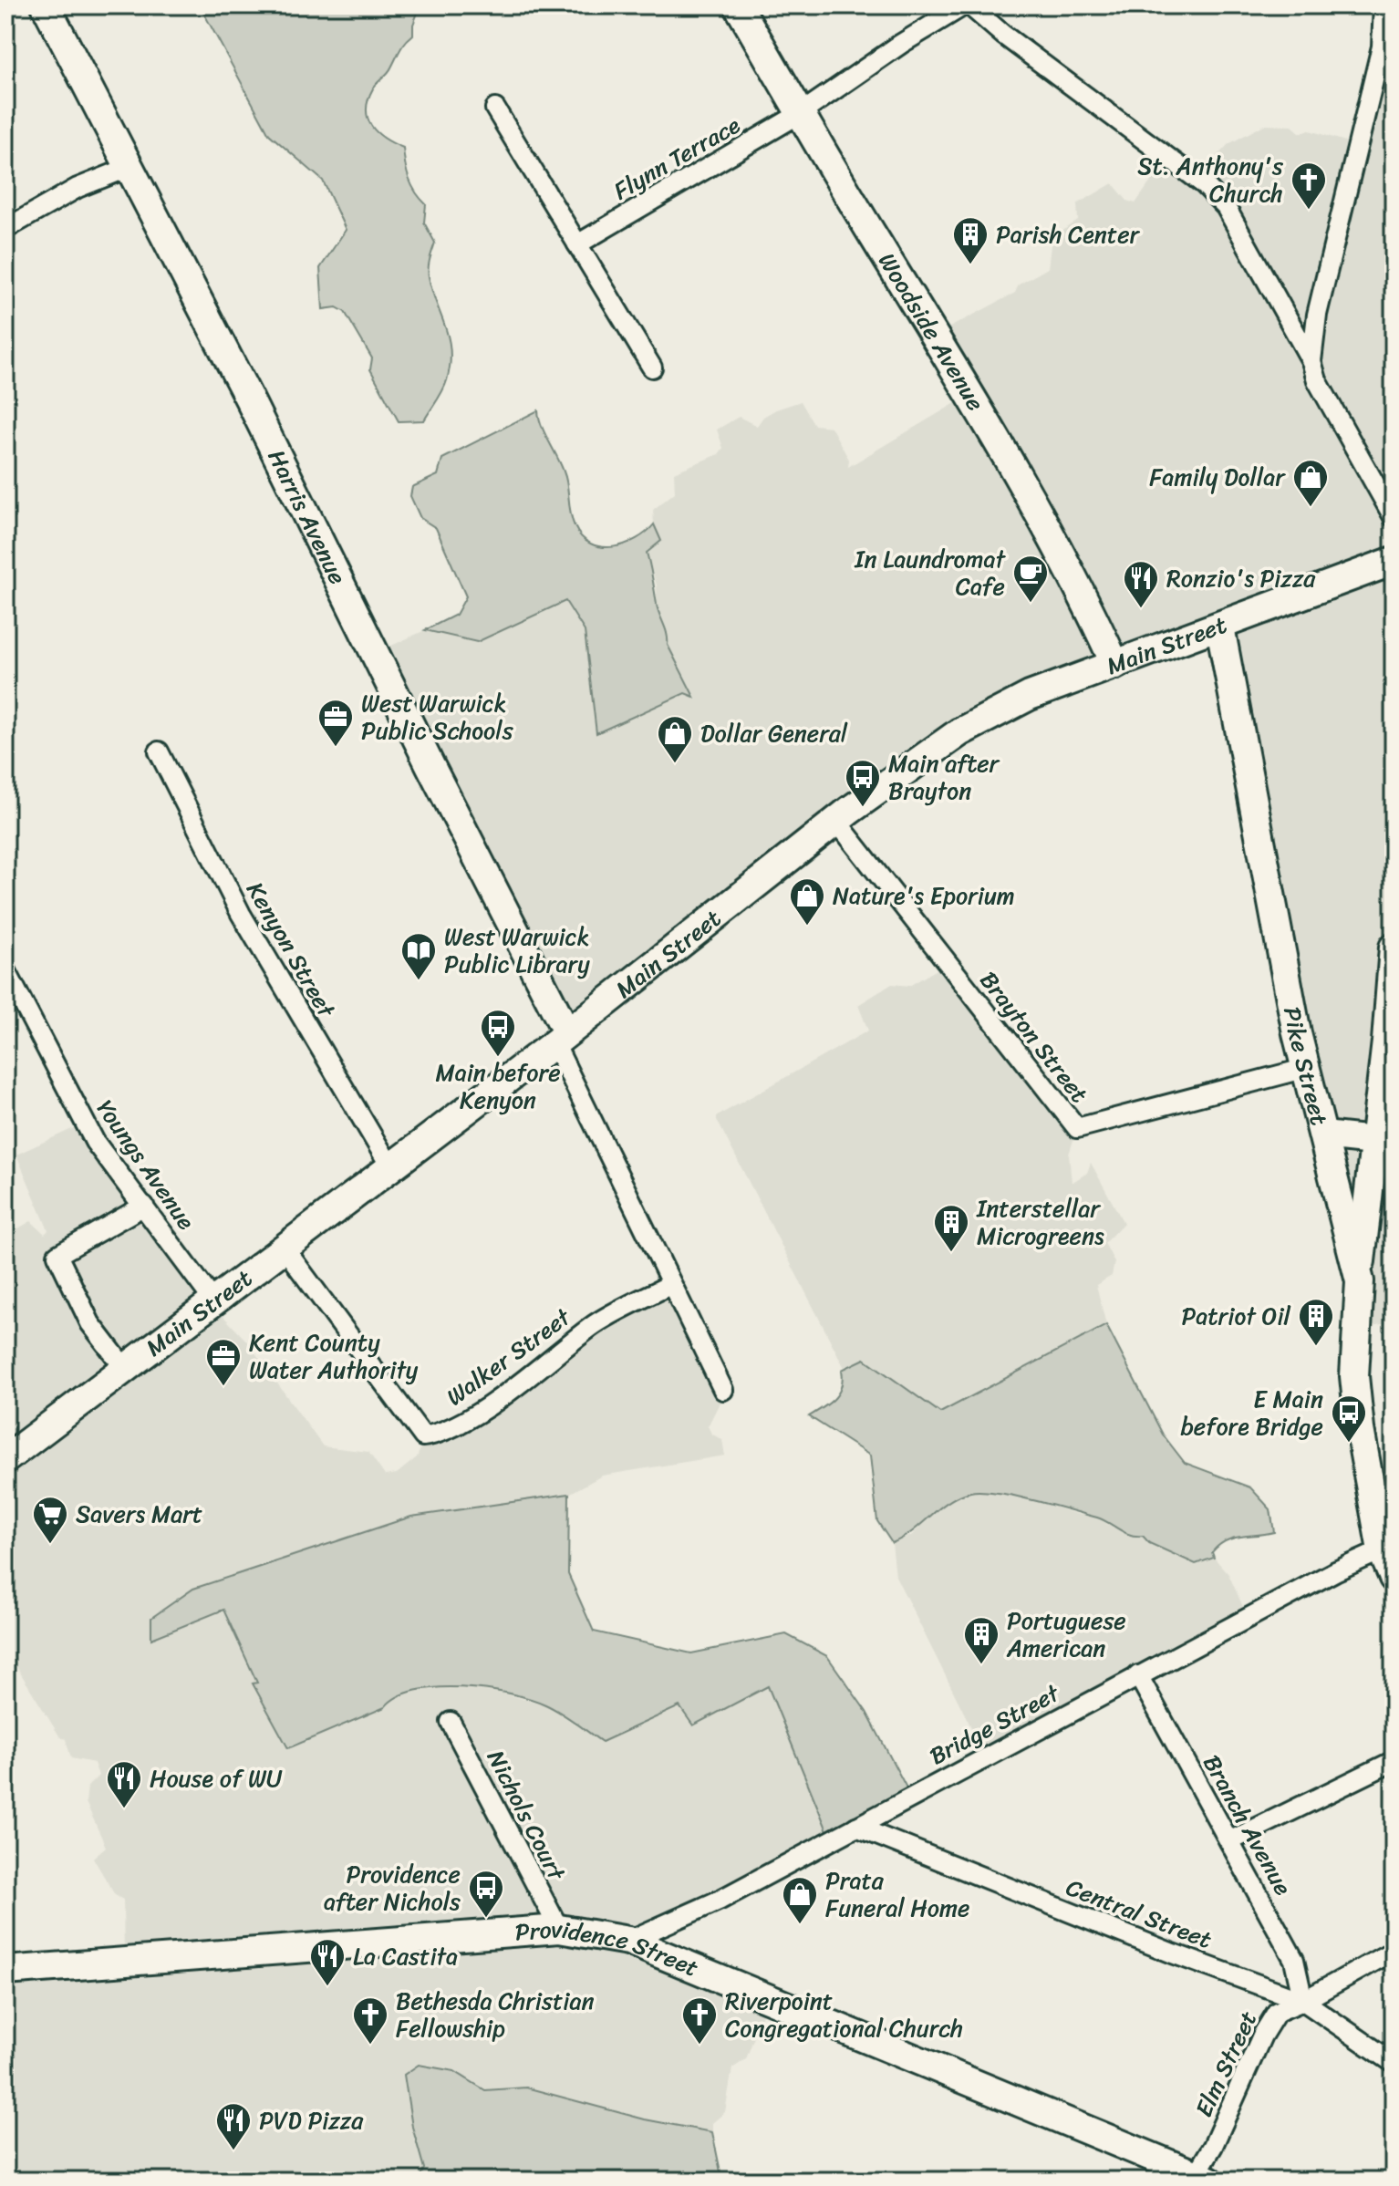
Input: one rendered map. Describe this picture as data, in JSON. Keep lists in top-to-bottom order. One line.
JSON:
{"streets":{"main road":["Woodside Avenue","Harris Avenue","Main Street","Pike Street","Providence Street"],"street":["Flynn Terrace","Kenyon Street","Brayton Street","Youngs Avenue","Walker Street","Bridge Street","Nichols Court","Branch Avenue","Central Street","Elm Street"]},"crossings":[["Flynn Terrace","Woodside Avenue"],["Woodside Avenue","Main Street"],["Harris Avenue","Main Street"],["Main Street","Kenyon Street"],["Main Street","Brayton Street"],["Main Street","Pike Street"],["Main Street","Youngs Avenue"],["Main Street","Walker Street"],["Brayton Street","Pike Street"],["Pike Street","Bridge Street"],["Bridge Street","Branch Avenue"],["Bridge Street","Central Street"],["Bridge Street","Providence Street"],["Nichols Court","Providence Street"],["Branch Avenue","Central Street"],["Branch Avenue","Elm Street"],["Central Street","Elm Street"],["Providence Street","Elm Street"]],"places":{"church":["St. Anthony's Church","Bethesda Christian Fellowship","Riverpoint Congregational Church"],"building":["Parish Center","Interstellar Microgreens","Patriot Oil","Portuguese American"],"shop":["Family Dollar","Dollar General","Nature's Eporium","Prata Funeral Home"],"cafe":["In Laundromat Cafe"],"restaurant":["Ronzio's Pizza","House of WU","La Castita","PVD Pizza"],"office":["West Warwick Public Schools","Kent County Water Authority"],"bus stop":["Main after Brayton","Main before Kenyon","E Main before Bridge","Providence after Nichols"],"library":["West Warwick Public Library"],"supermarket":["Savers Mart"]}}
